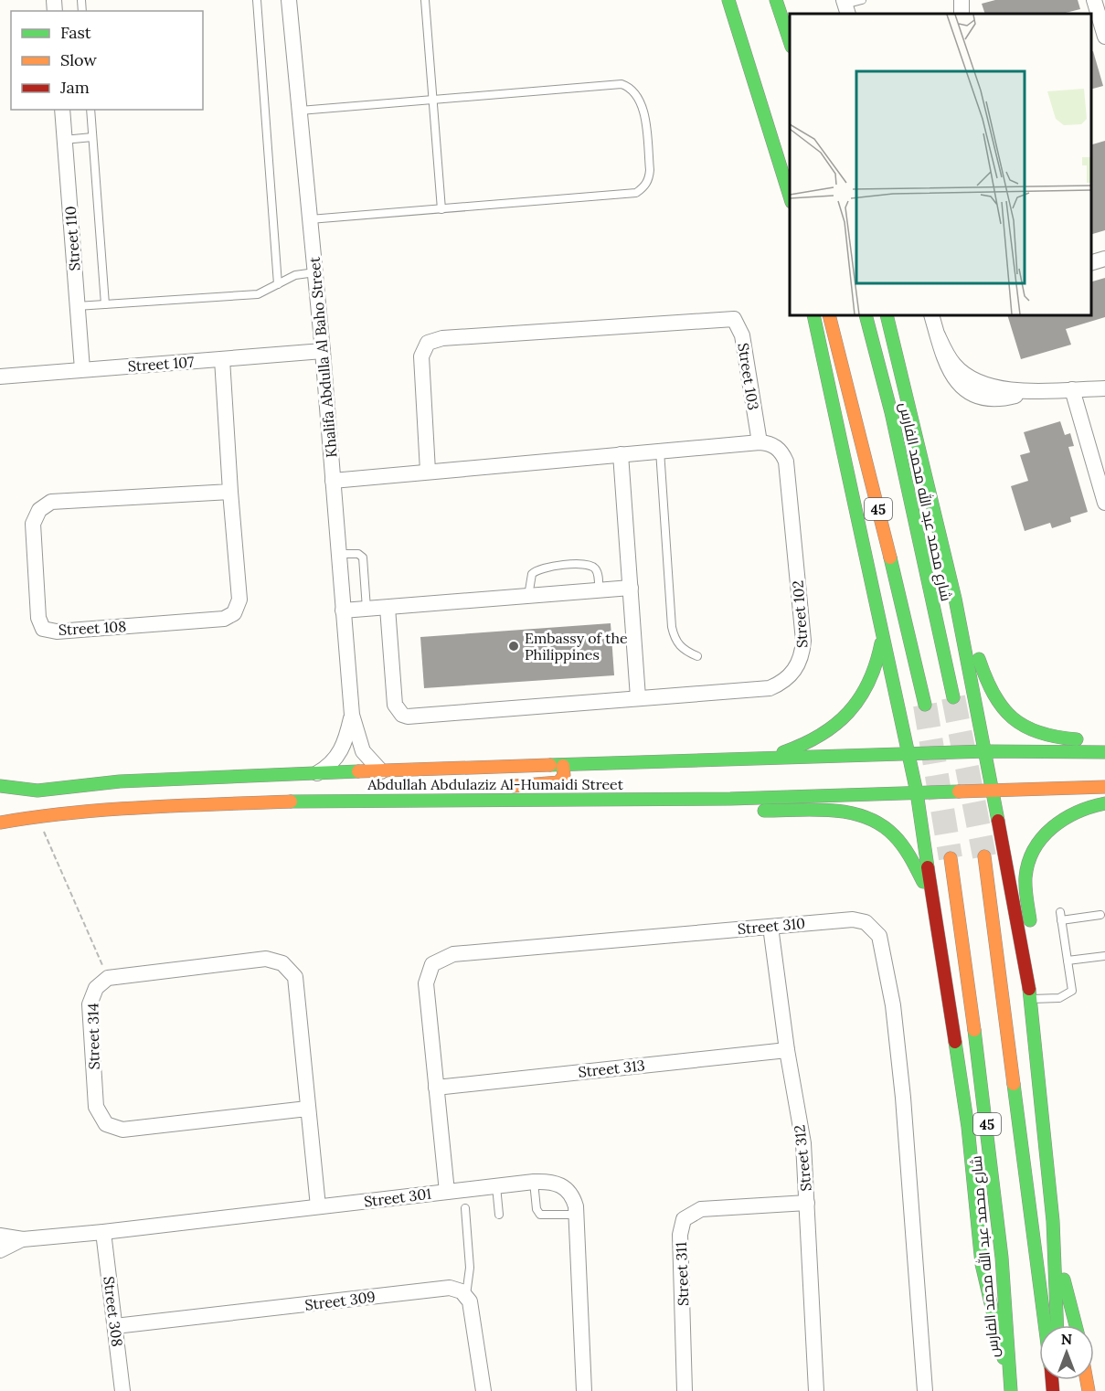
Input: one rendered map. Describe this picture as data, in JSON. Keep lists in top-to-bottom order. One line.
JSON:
{"streets":{"street":["Street 110","Khalifa Abdulla Al Baho Street","Street 107","Street 103","شارع محمد عبد الله محمد الفارس","45","Street 102","Street 108","Abdullah Abdulaziz Al-Humaidi Street","Street 310","Street 314","Street 313","Street 312","Street 301","Street 311","Street 309","Street 308"]},"crossings":[["Street 110","Street 107"],["Khalifa Abdulla Al Baho Street","Street 107"],["Khalifa Abdulla Al Baho Street","Abdullah Abdulaziz Al-Humaidi Street"],["Street 107","Street 108"],["Street 103","Street 102"],["Street 310","Street 313"],["Street 310","Street 312"],["Street 310","Street 301"],["Street 313","Street 312"],["Street 312","Street 311"],["Street 301","Street 308"],["Street 309","Street 308"]],"places":["Embassy of the Philippines"],"legend":["Fast","Slow","Jam"],"north":"top"}
